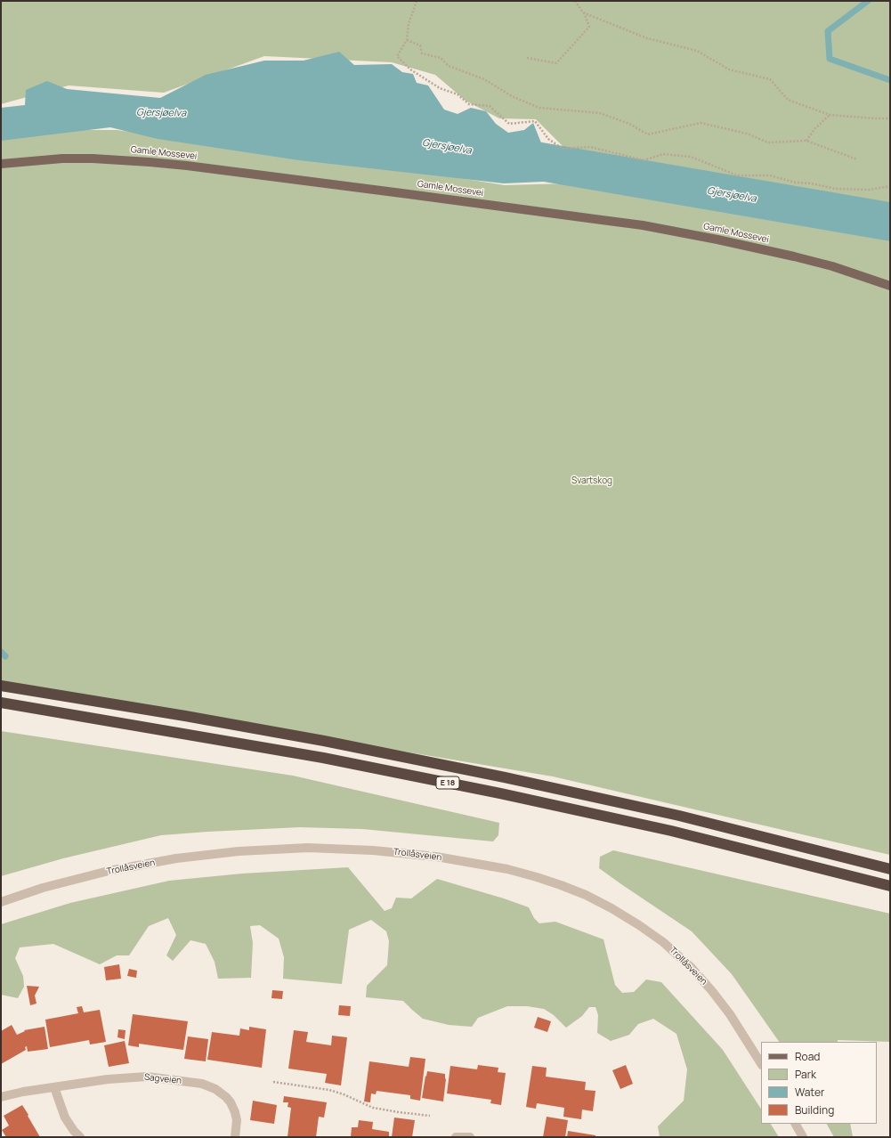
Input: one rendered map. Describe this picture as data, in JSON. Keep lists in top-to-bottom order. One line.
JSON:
{"streets":{"highway":["E 18"],"main road":["Gamle Mossevei"],"street":["Trollåsveien","Sagveien"]},"water":["Gjersjøelva"],"parks":["Svartskog"],"legend":["Road","Park","Water","Building"]}
